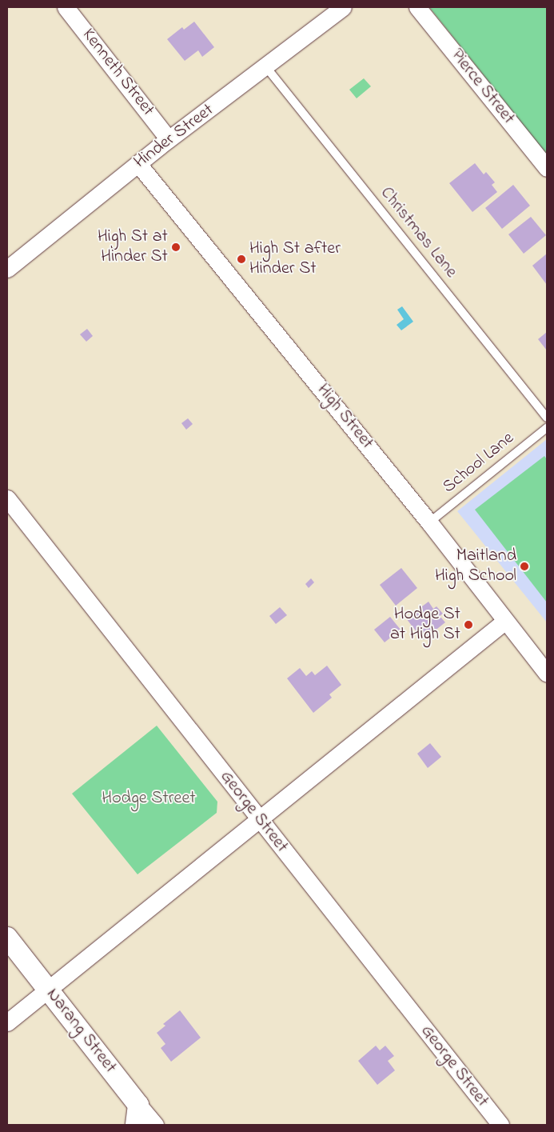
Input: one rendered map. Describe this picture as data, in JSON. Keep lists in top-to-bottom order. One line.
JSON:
{"streets":{"street":["Kenneth Street","Pierce Street","Hinder Street","High Street","George Street","Narang Street"],"lane":["Christmas Lane","School Lane"]},"crossings":[["Kenneth Street","Hinder Street"],["Hinder Street","Christmas Lane"],["Hinder Street","High Street"],["High Street","School Lane"]],"parks":["Hodge Street"],"places":["High St at Hinder St","High St after Hinder St","Maitland High School","Hodge St at High St"]}
